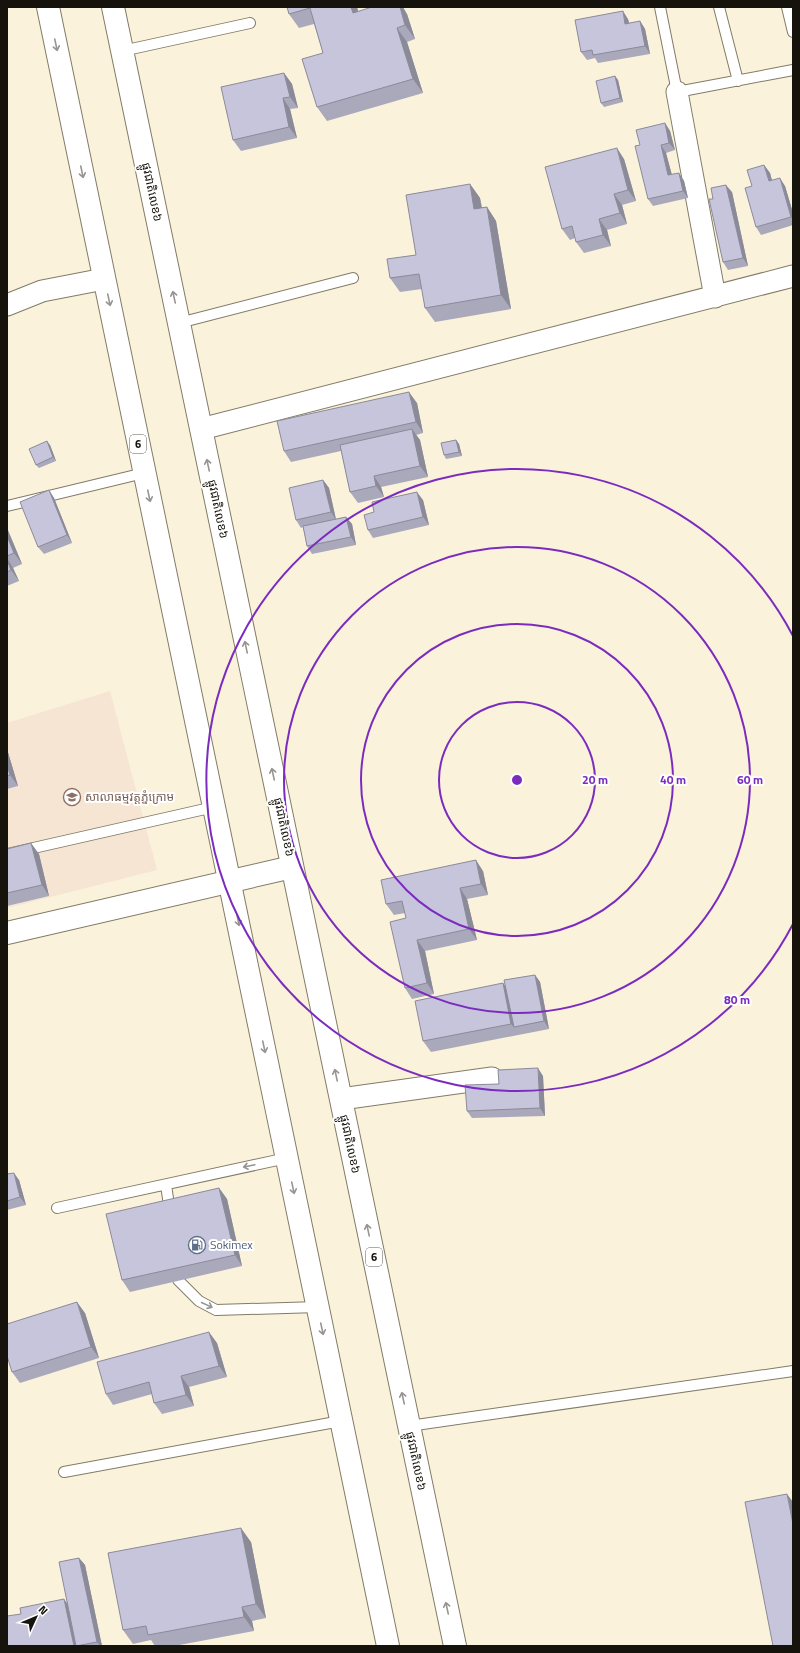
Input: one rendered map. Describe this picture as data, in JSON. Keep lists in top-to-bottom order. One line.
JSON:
{"streets":{"main road":["ផ្លូវជាតិលេខ៦","6"]},"places":{"school or university":["សាលាធម្មវត្តភ្នំក្រោម"],"fuel station":["Sokimex"]},"north":"top right","rings":["20 m","40 m","60 m","80 m"]}
